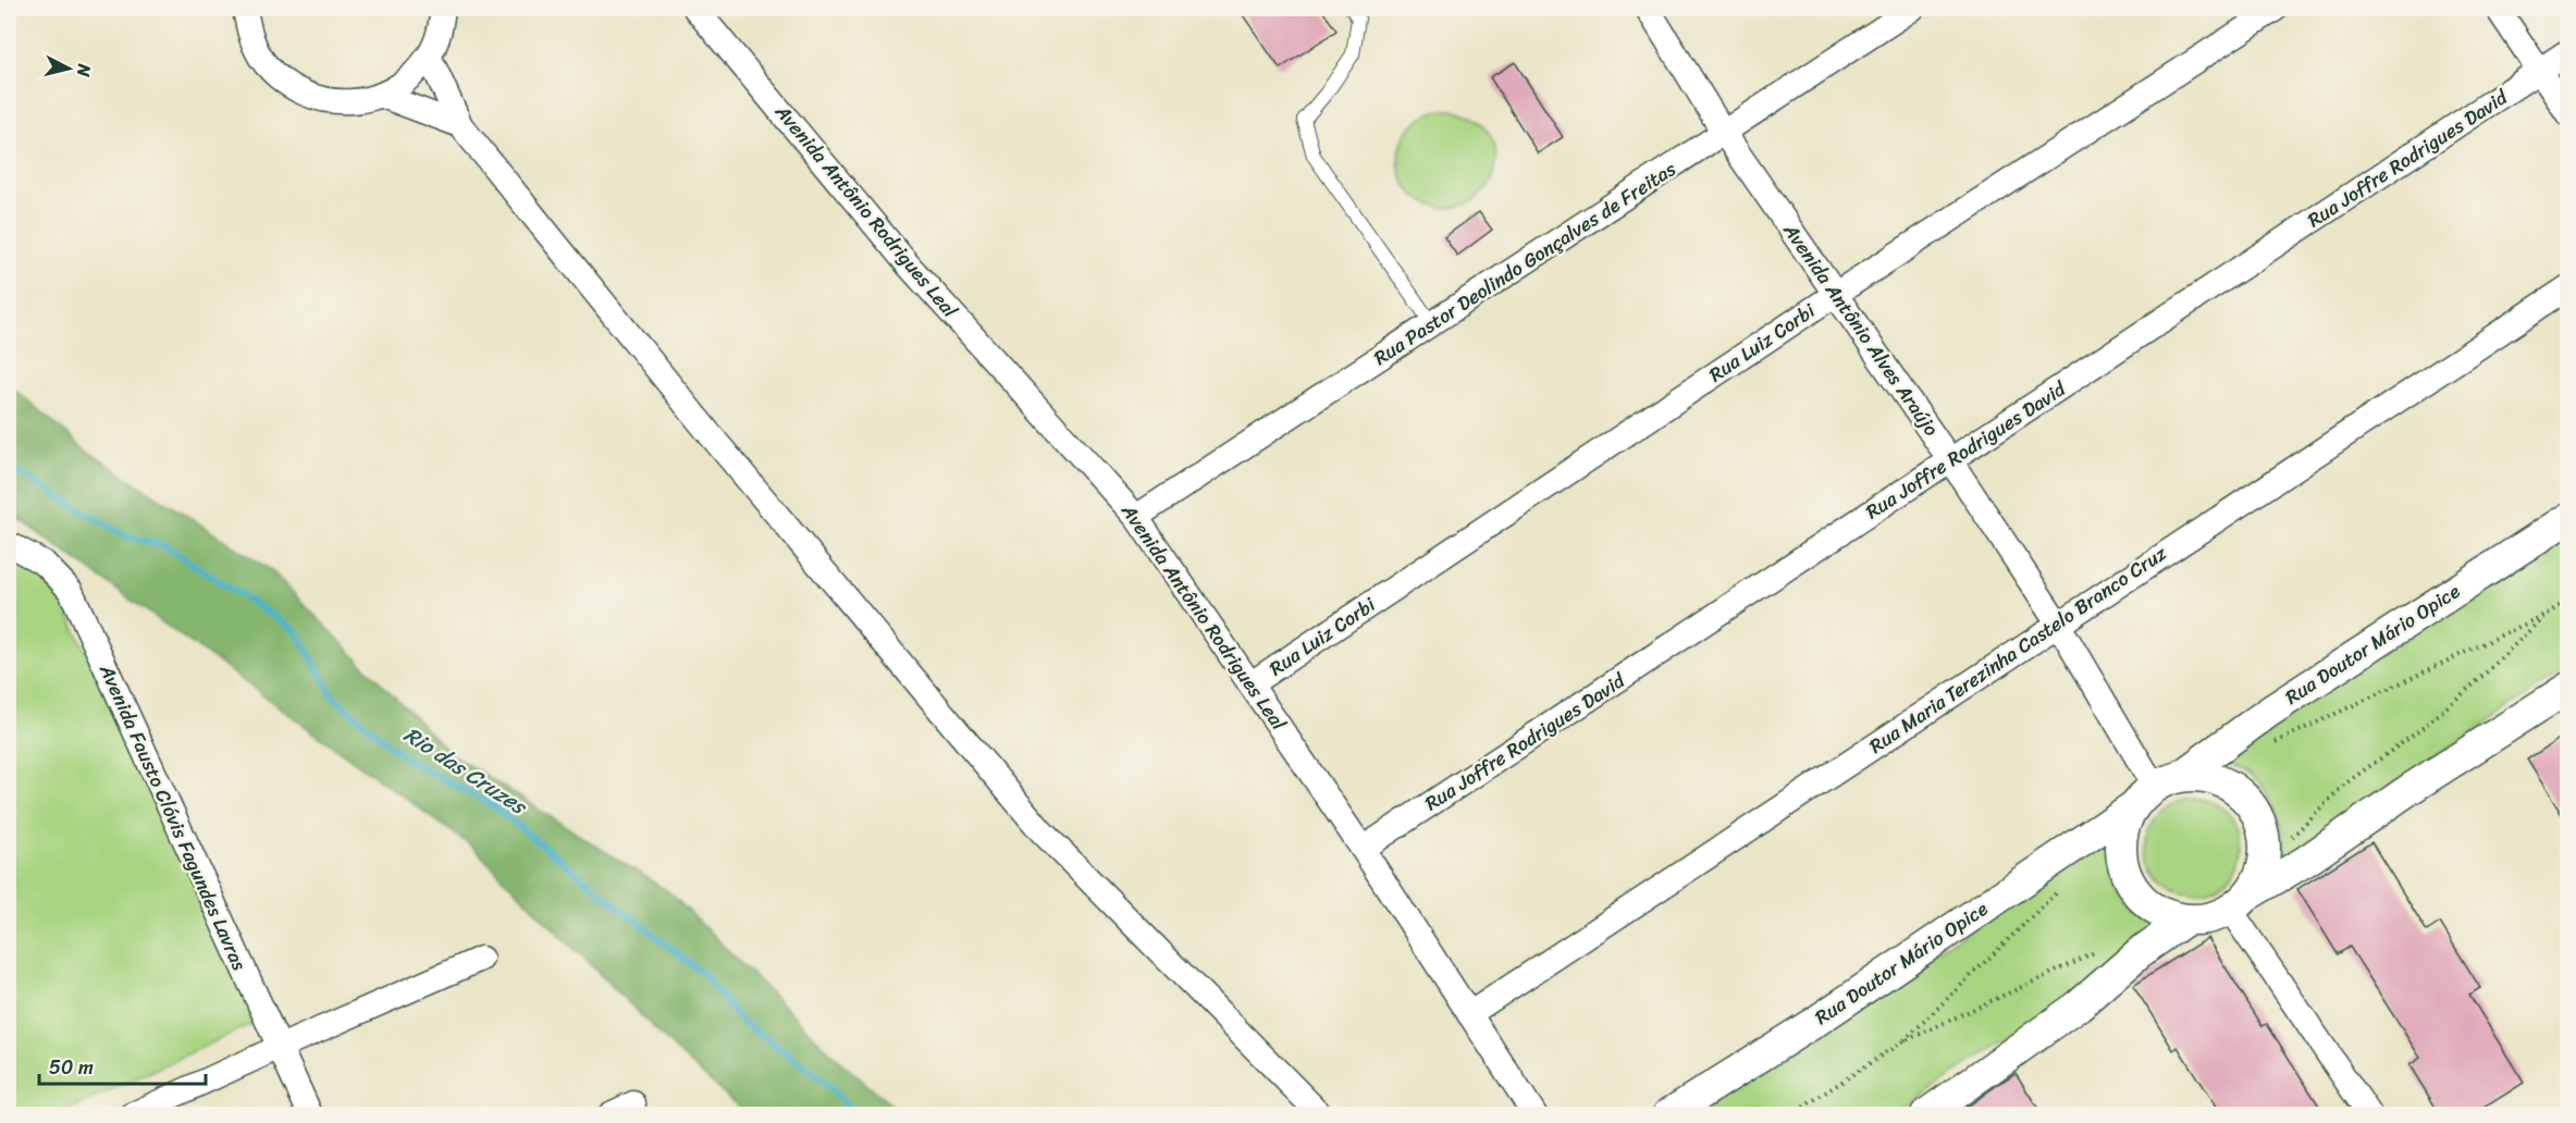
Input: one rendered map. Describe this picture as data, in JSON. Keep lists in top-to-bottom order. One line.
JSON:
{"streets":{"street":["Rua Joffre Rodrigues David","Avenida Antônio Rodrigues Leal","Rua Pastor Deolindo Gonçalves de Freitas","Avenida Antônio Alves Araújo","Rua Luiz Corbi","Rua Doutor Mário Opice","Rua Maria Terezinha Castelo Branco Cruz","Avenida Fausto Clóvis Fagundes Lavras"]},"crossings":[["Rua Joffre Rodrigues David","Avenida Antônio Rodrigues Leal"],["Rua Joffre Rodrigues David","Avenida Antônio Alves Araújo"],["Avenida Antônio Rodrigues Leal","Rua Pastor Deolindo Gonçalves de Freitas"],["Avenida Antônio Rodrigues Leal","Rua Luiz Corbi"],["Avenida Antônio Rodrigues Leal","Rua Maria Terezinha Castelo Branco Cruz"],["Rua Pastor Deolindo Gonçalves de Freitas","Avenida Antônio Alves Araújo"],["Avenida Antônio Alves Araújo","Rua Luiz Corbi"],["Avenida Antônio Alves Araújo","Rua Doutor Mário Opice"],["Avenida Antônio Alves Araújo","Rua Maria Terezinha Castelo Branco Cruz"]],"water":["Rio das Cruzes"],"scale_bar":"50 m","north":"right"}
